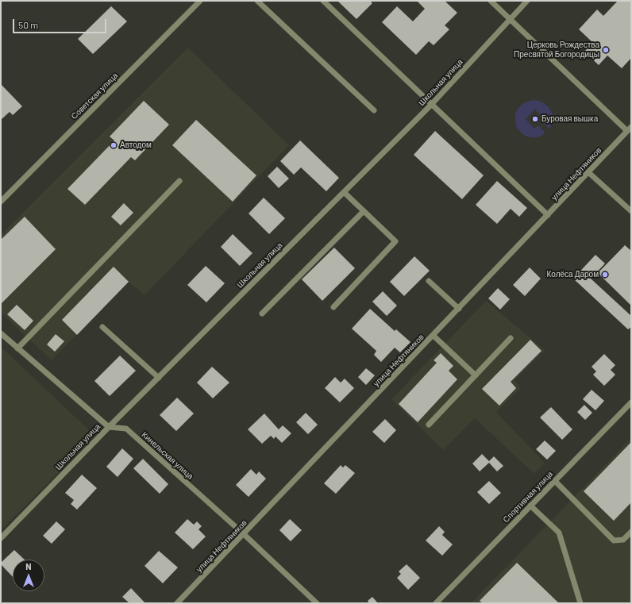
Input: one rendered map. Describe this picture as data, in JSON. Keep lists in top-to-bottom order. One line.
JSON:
{"streets":{"street":["Школьная улица","Советская улица","улица Нефтяников","Кинельская улица","Спортивная улица"]},"crossings":[["Школьная улица","Кинельская улица"],["улица Нефтяников","Кинельская улица"]],"places":["Церковь Рождества Пресвятой Богородицы","Буровая вышка","Автодом","Колёса Даром"],"scale_bar":"50 m","north":"top"}
